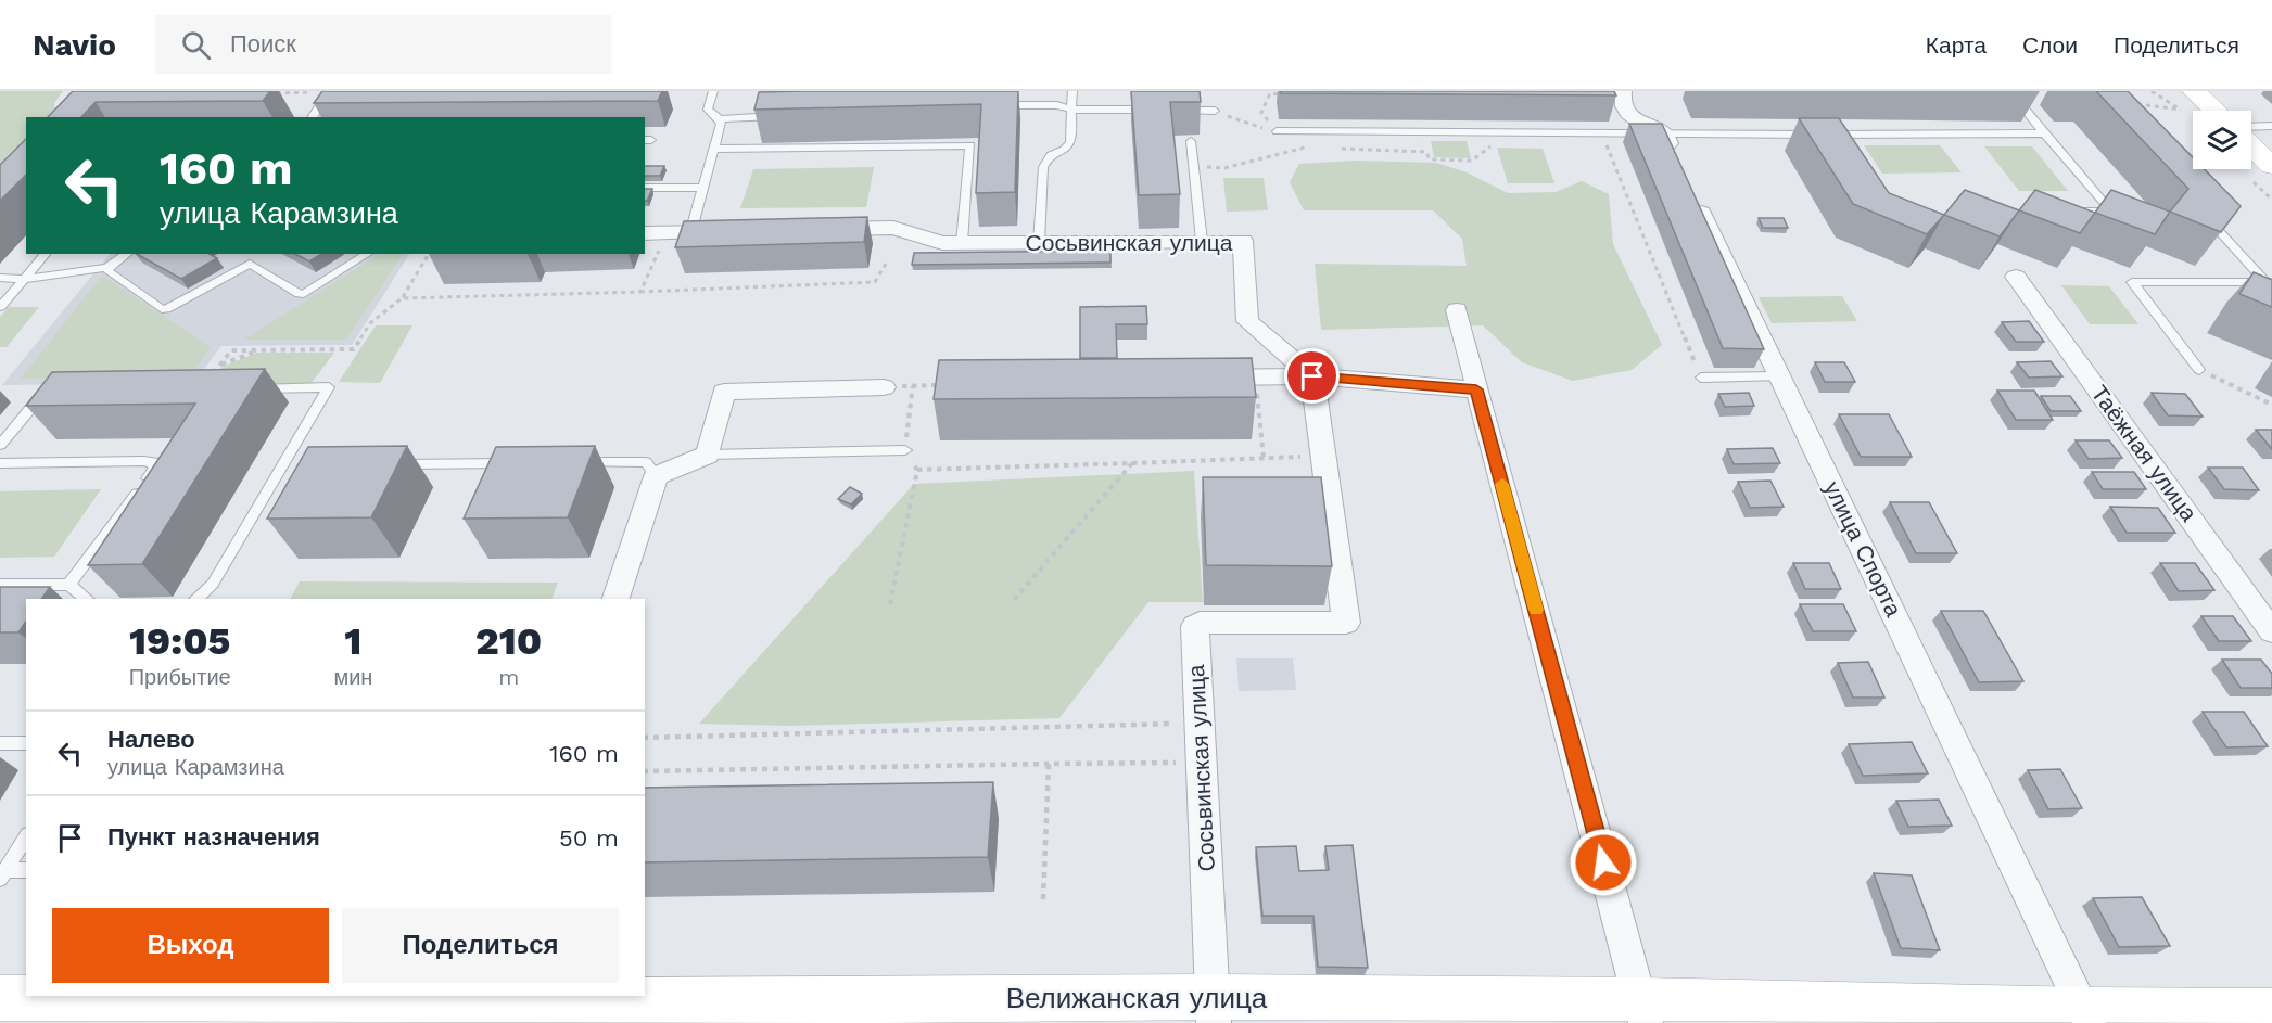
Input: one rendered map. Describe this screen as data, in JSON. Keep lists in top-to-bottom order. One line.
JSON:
{"streets":{"street":["Сосьвинская улица","Таёжная улица","улица Спорта","Велижанская улица"]},"crossings":[["Сосьвинская улица","Велижанская улица"],["улица Спорта","Велижанская улица"]],"page":{"header":"Navio","search":"Поиск","nav":["Карта","Слои","Поделиться"],"turn":["160 m","улица Карамзина"],"eta":["19:05","Прибытие","1","мин","210","m"],"list":[{"name":"Налево","note":"улица Карамзина","value":"160 m"},{"name":"Пункт назначения","value":"50 m"}],"buttons":["Выход","Поделиться"]}}
